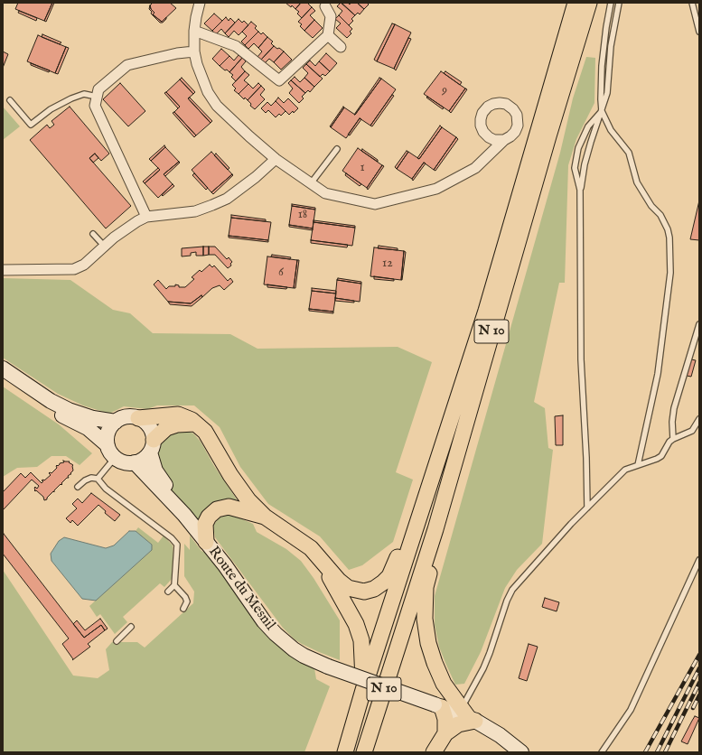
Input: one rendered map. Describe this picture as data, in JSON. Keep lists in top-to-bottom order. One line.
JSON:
{"streets":{"main road":["N 10"],"street":["Route du Mesnil"]},"house_numbers":["9","1","18","12","6"]}
